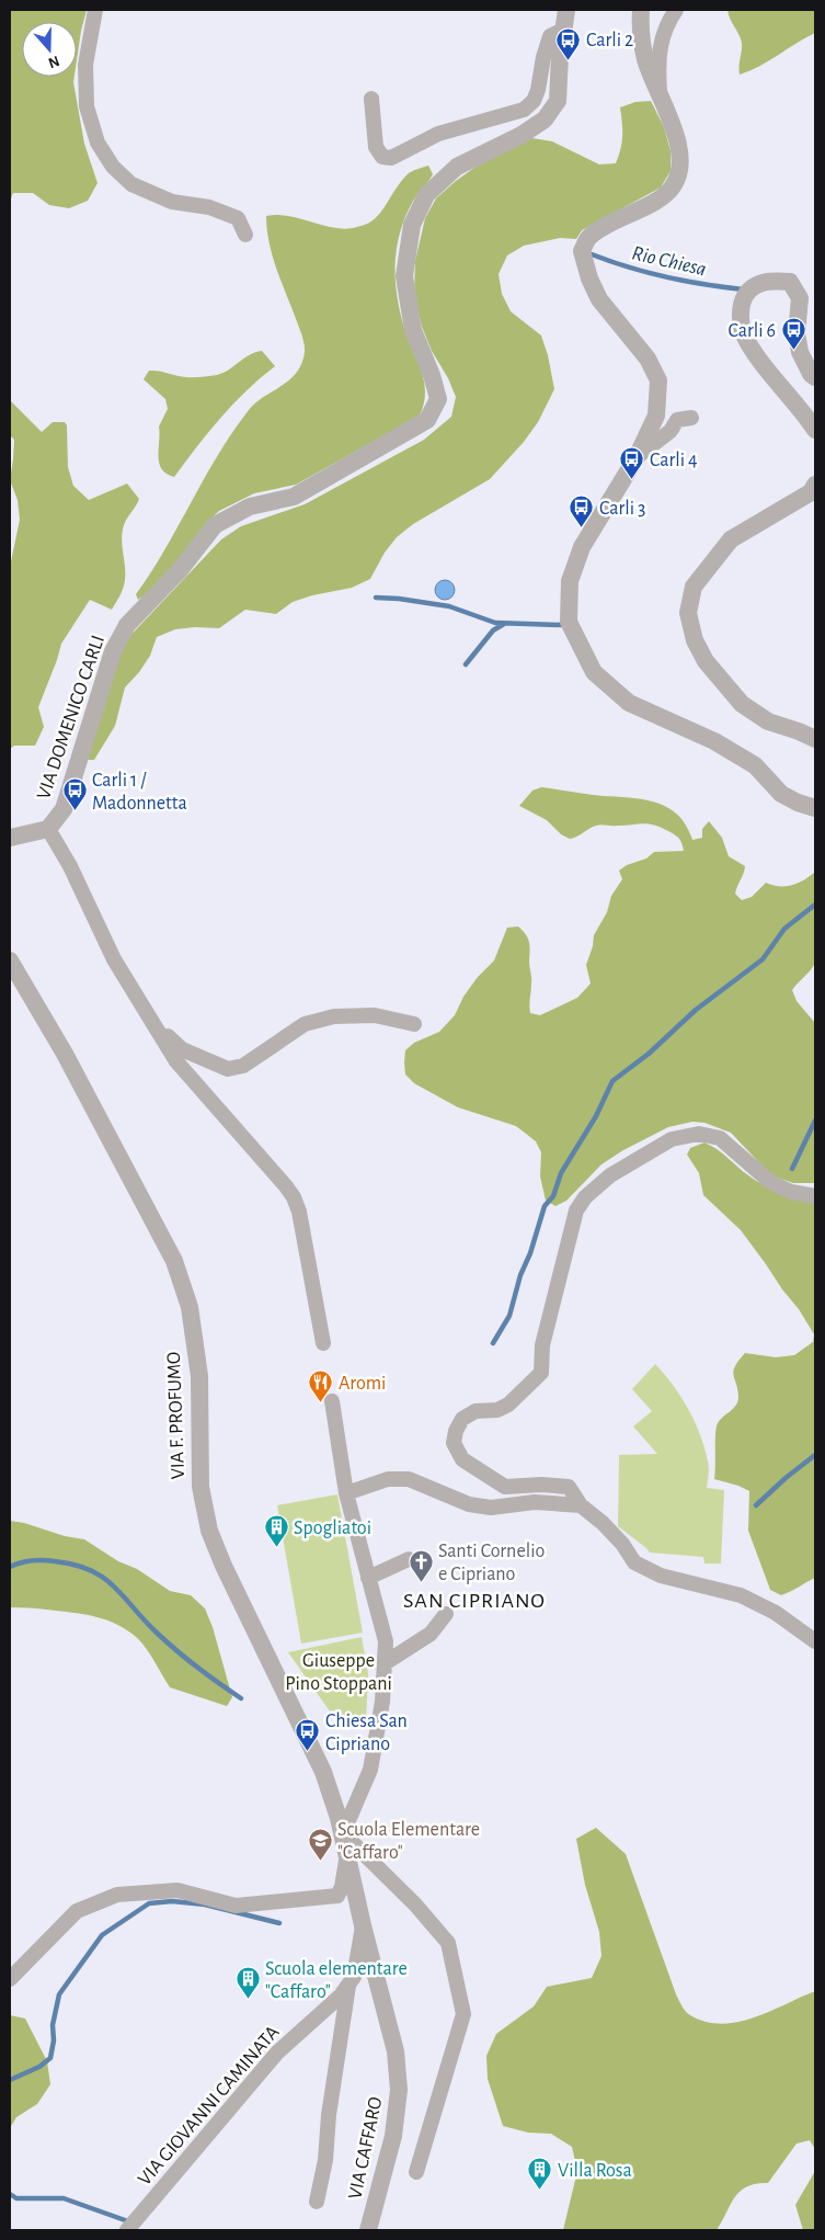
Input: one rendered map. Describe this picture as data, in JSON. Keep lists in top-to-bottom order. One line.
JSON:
{"streets":{"street":["VIA DOMENICO CARLI","VIA F. PROFUMO","VIA GIOVANNI CAMINATA","VIA CAFFARO"]},"crossings":[["VIA F. PROFUMO","VIA CAFFARO"],["VIA GIOVANNI CAMINATA","VIA CAFFARO"]],"districts":["SAN CIPRIANO"],"water":["Rio Chiesa"],"parks":["Giuseppe Pino Stoppani"],"places":{"bus stop":["Carli 2","Carli 6","Carli 4","Carli 3","Carli 1 / Madonnetta","Chiesa San Cipriano"],"restaurant":["Aromi"],"building":["Spogliatoi","Scuola elementare \"Caffaro\"","Villa Rosa"],"church":["Santi Cornelio e Cipriano"],"school or university":["Scuola Elementare \"Caffaro\""]},"north":"bottom"}
